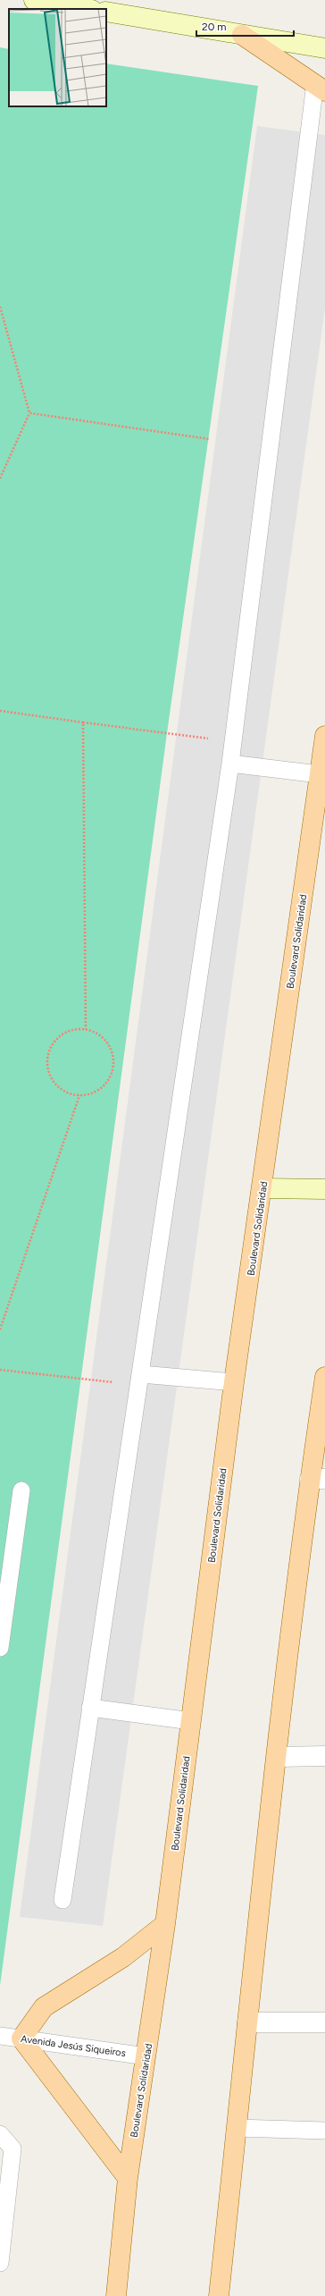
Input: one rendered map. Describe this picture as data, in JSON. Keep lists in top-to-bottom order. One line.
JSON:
{"streets":{"main road":["Boulevard Solidaridad"],"lane":["Avenida Jesús Siqueiros"]},"crossings":[["Boulevard Solidaridad","Avenida Jesús Siqueiros"]],"scale_bar":"20 m"}
